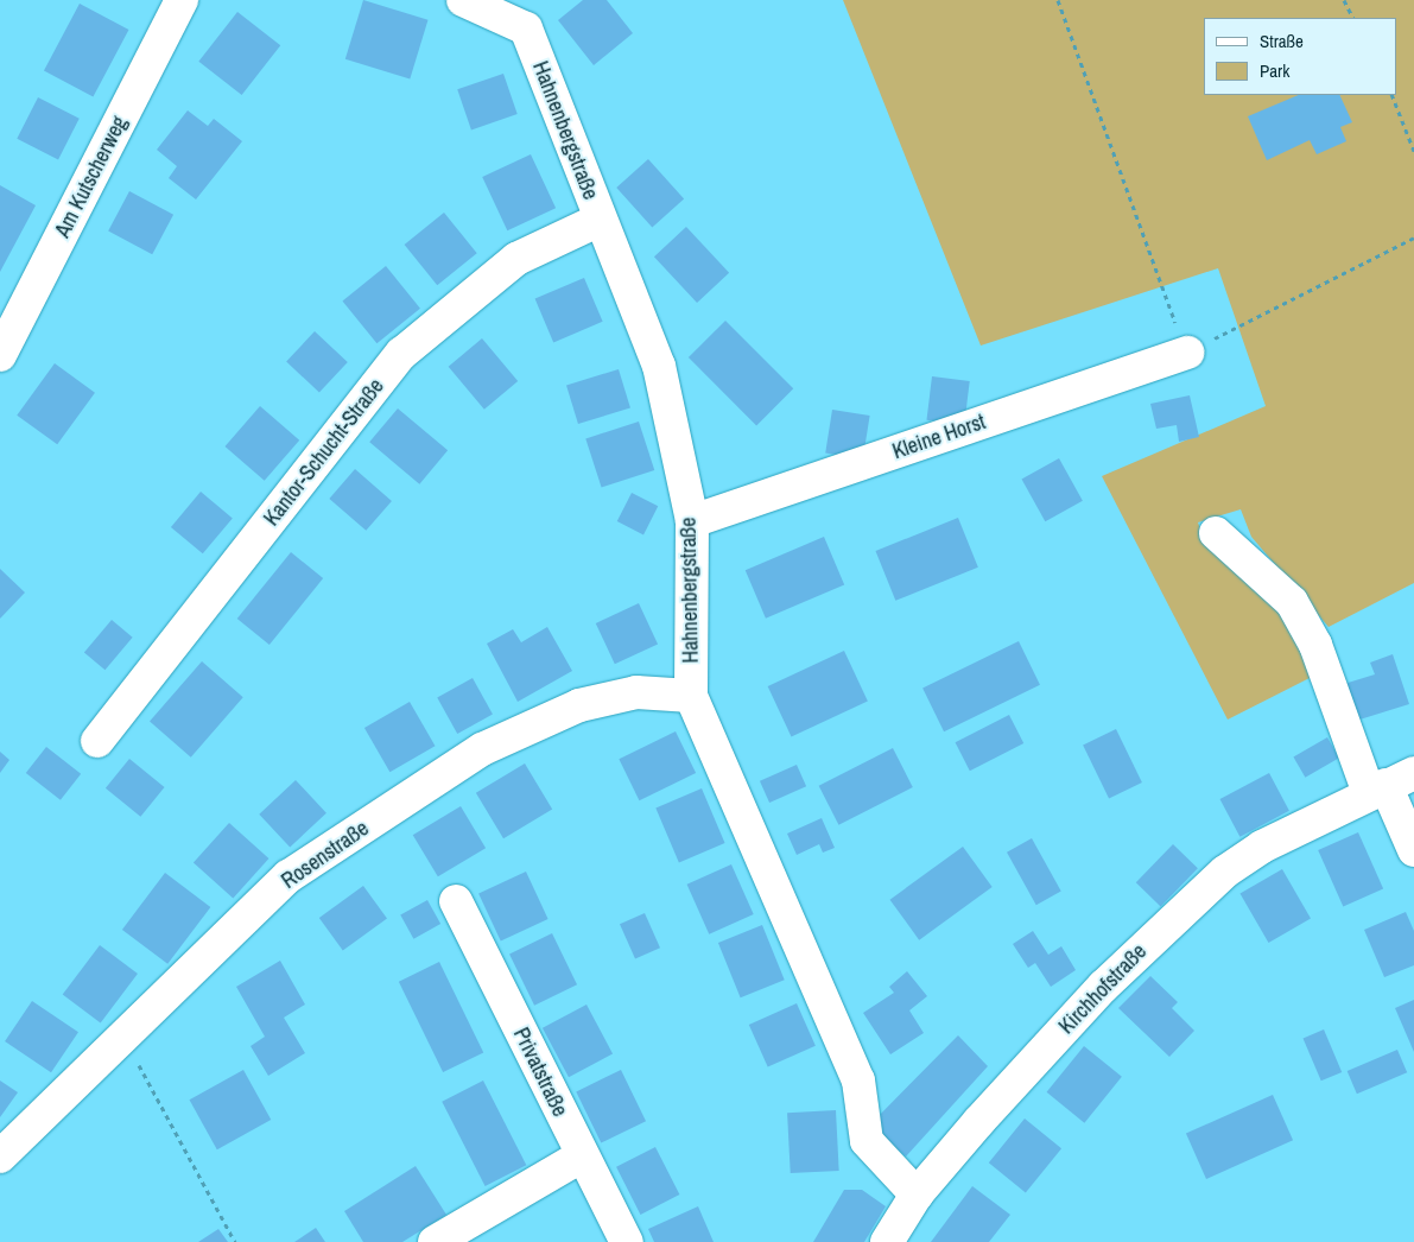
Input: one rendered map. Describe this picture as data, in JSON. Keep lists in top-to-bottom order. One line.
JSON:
{"streets":{"street":["Hahnenbergstraße","Am Kutscherweg","Kleine Horst","Kantor-Schucht-Straße","Rosenstraße","Kirchhofstraße","Privatstraße"]},"crossings":[["Hahnenbergstraße","Kleine Horst"],["Hahnenbergstraße","Kantor-Schucht-Straße"],["Hahnenbergstraße","Rosenstraße"],["Hahnenbergstraße","Kirchhofstraße"]],"legend":["Straße","Park"]}
